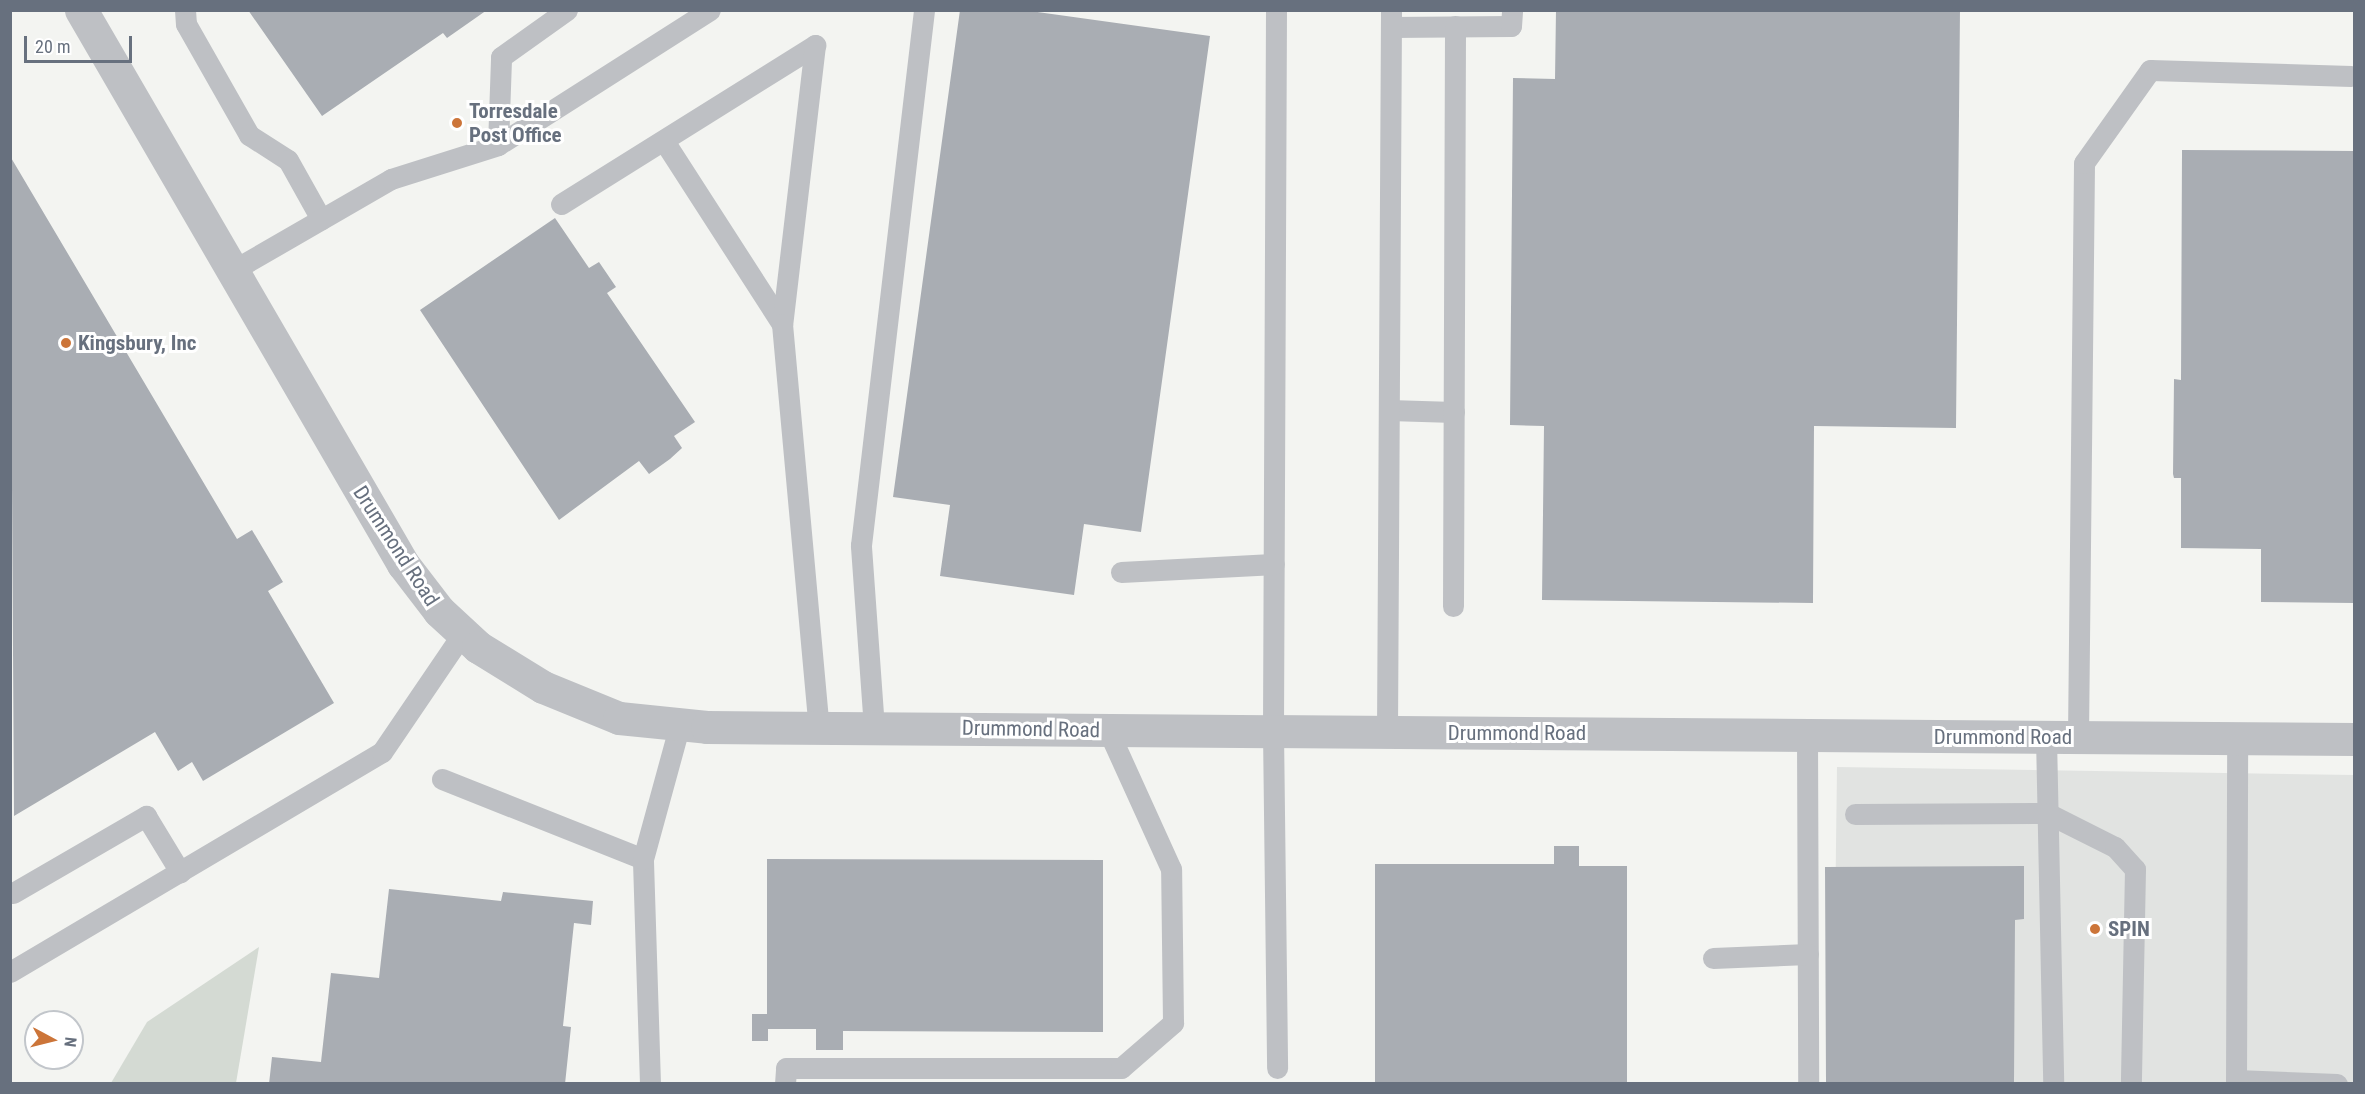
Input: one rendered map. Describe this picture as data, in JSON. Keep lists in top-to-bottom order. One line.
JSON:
{"streets":{"street":["Drummond Road"]},"places":["Torresdale Post Office","Kingsbury, Inc","SPIN"],"scale_bar":"20 m","north":"right"}
